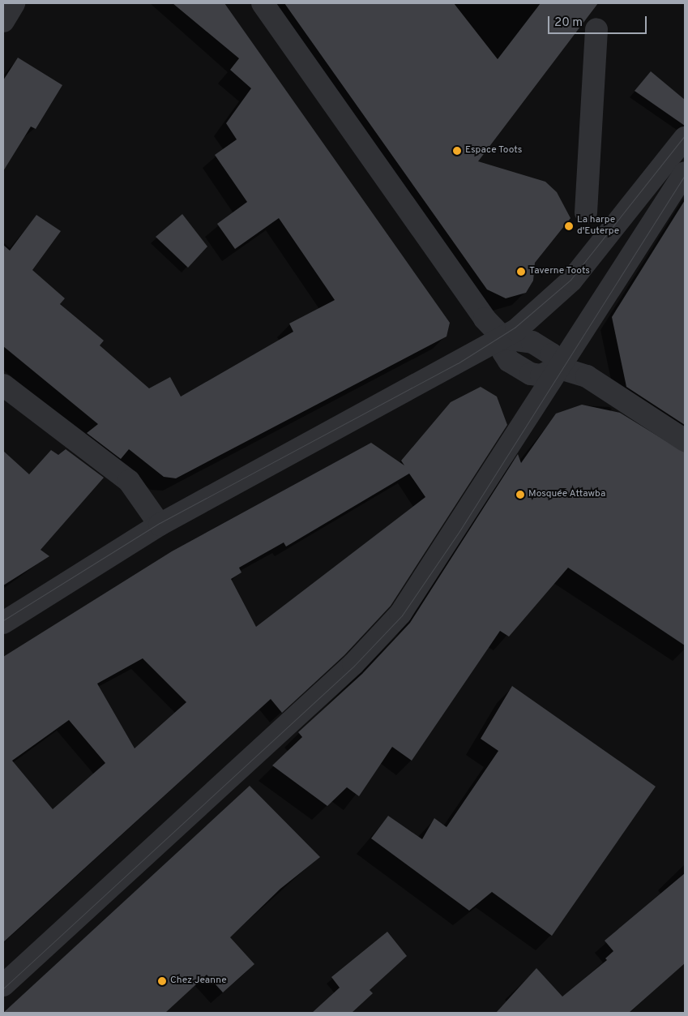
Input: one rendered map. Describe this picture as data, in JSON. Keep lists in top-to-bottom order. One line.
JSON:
{"places":["Espace Toots","La harpe d'Euterpe","Taverne Toots","Mosquée Attawba","Chez Jeanne"],"scale_bar":"20 m"}
